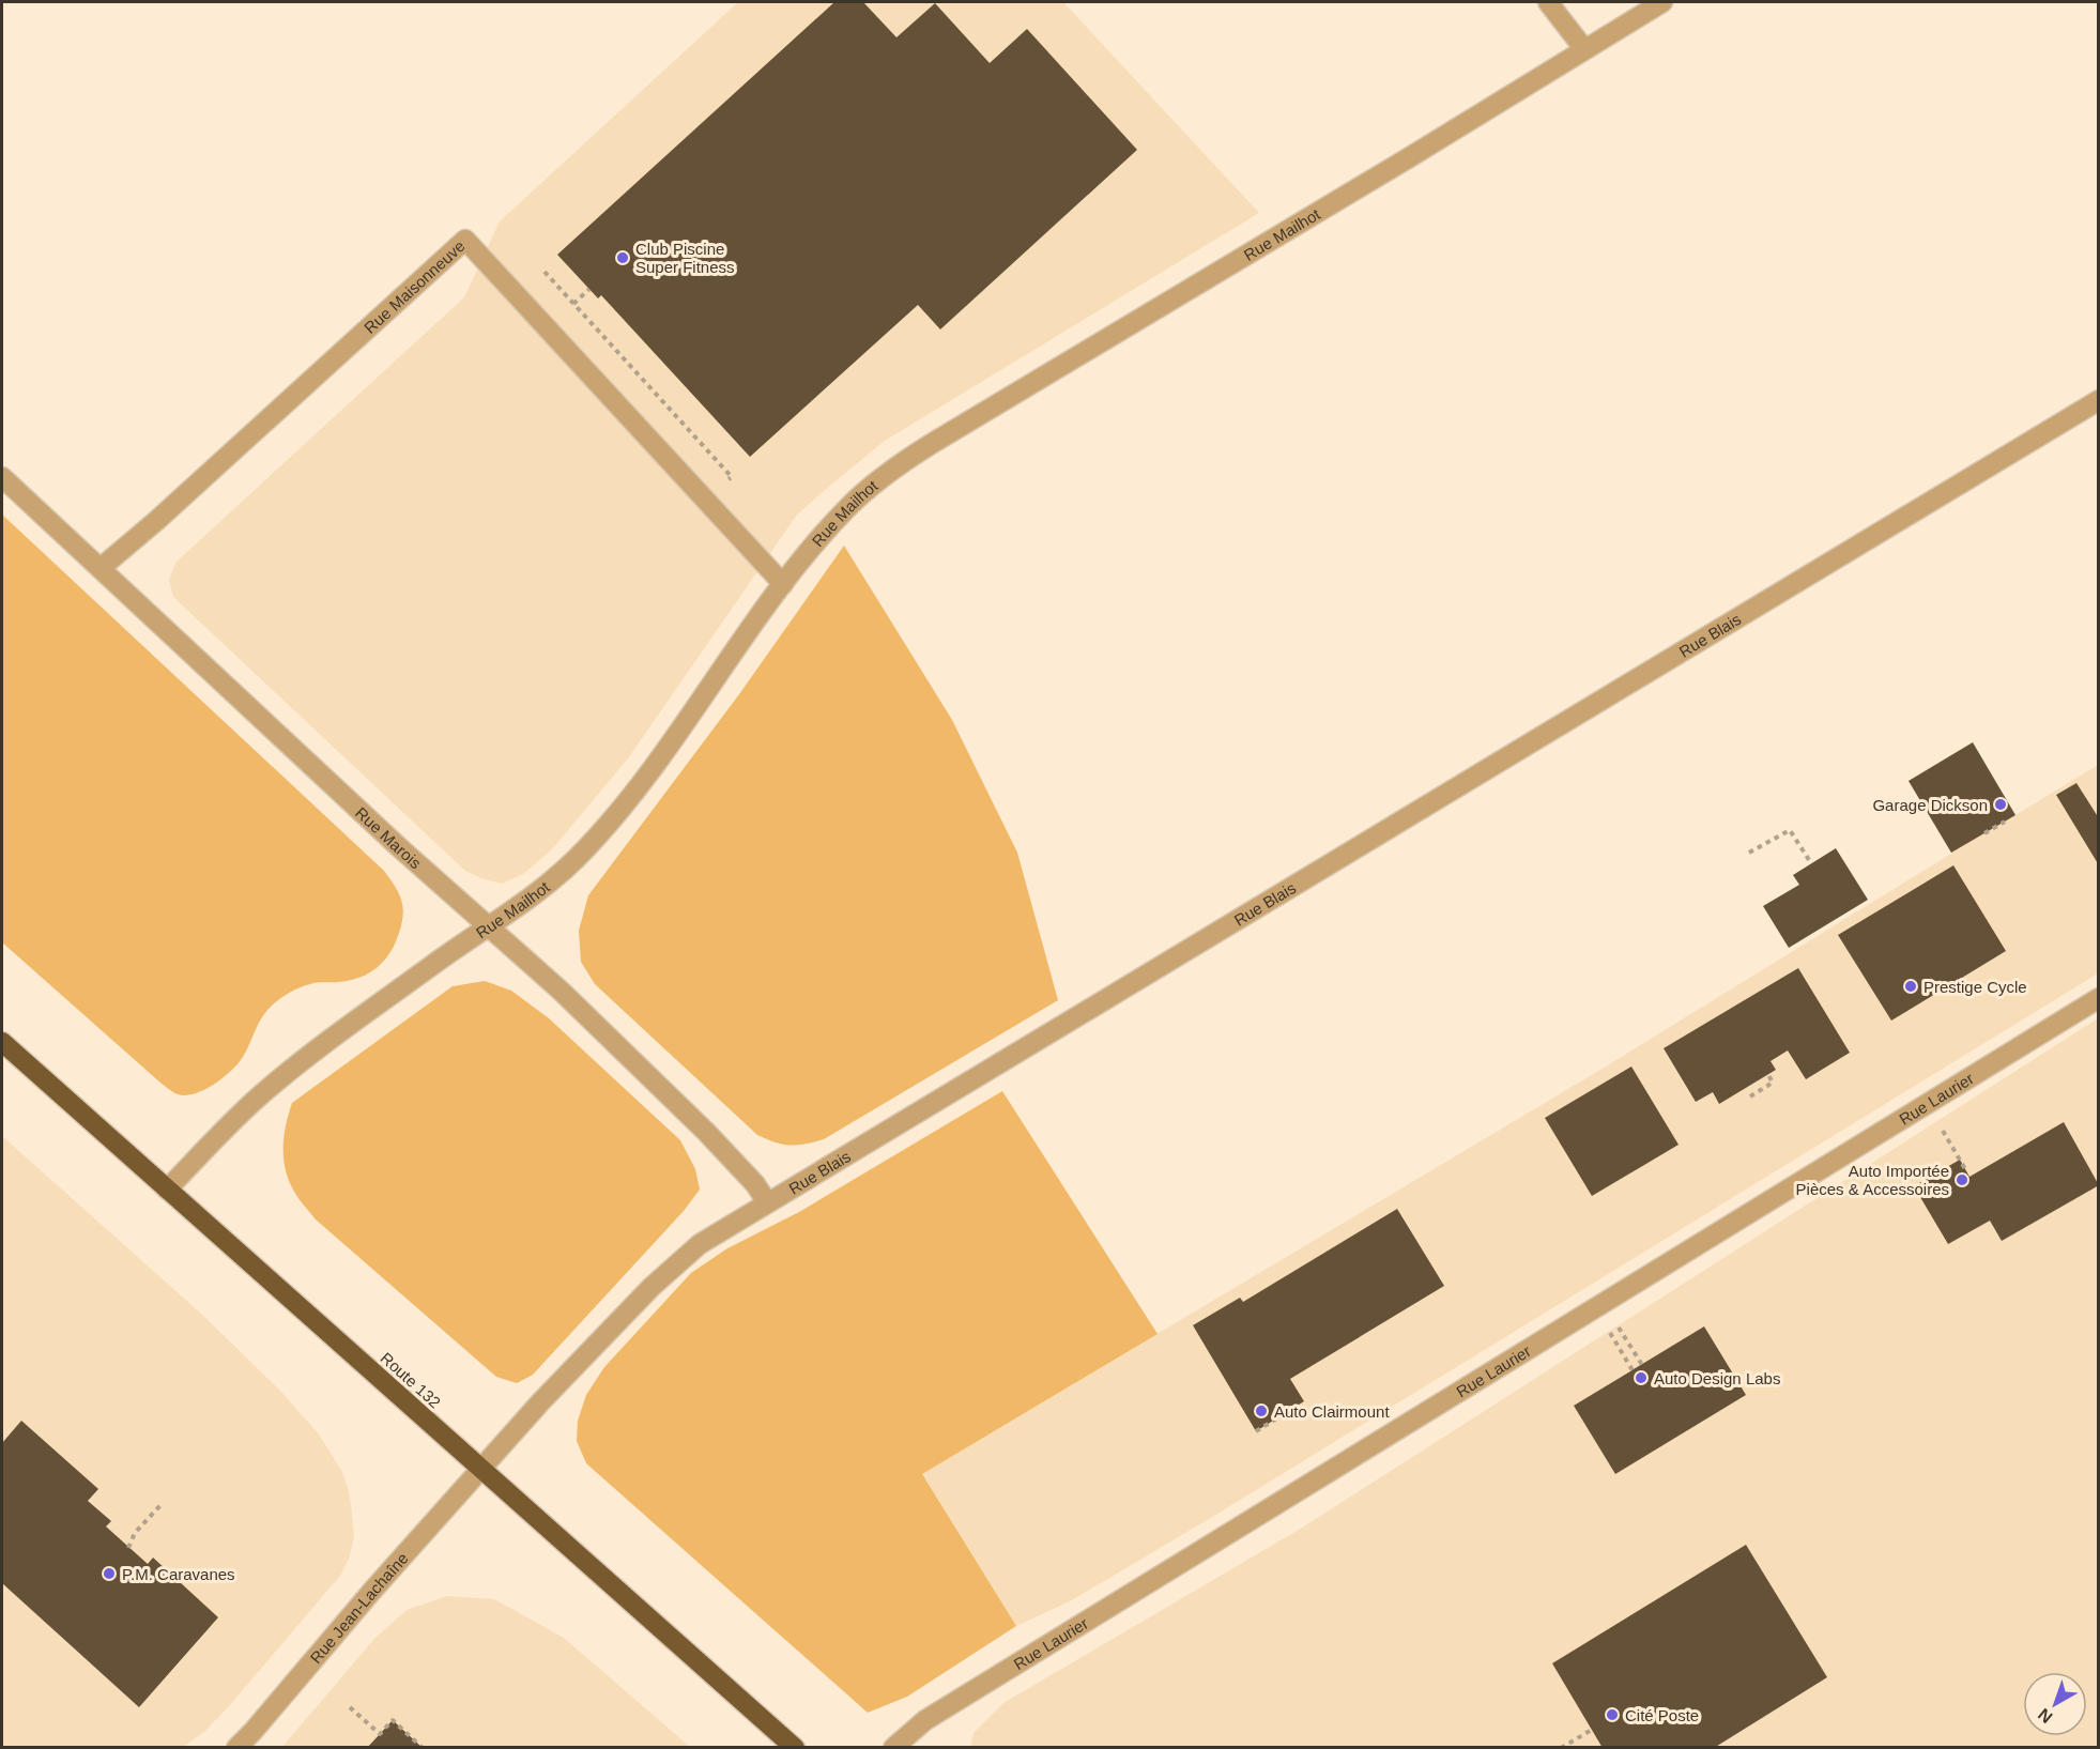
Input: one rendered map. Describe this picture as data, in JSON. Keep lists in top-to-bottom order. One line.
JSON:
{"streets":{"highway":["Route 132"],"street":["Rue Mailhot","Rue Maisonneuve","Rue Blais","Rue Marois","Rue Laurier","Rue Jean-Lachaîne"]},"crossings":[["Rue Mailhot","Rue Maisonneuve"],["Rue Mailhot","Rue Marois"],["Rue Mailhot","Route 132"],["Rue Maisonneuve","Rue Marois"],["Rue Blais","Rue Marois"],["Rue Blais","Route 132"],["Rue Blais","Rue Jean-Lachaîne"],["Route 132","Rue Jean-Lachaîne"]],"places":["Club Piscine Super Fitness","Garage Dickson","Prestige Cycle","Auto Importée Pièces & Accessoires","Auto Design Labs","Auto Clairmount","P.M. Caravanes","Cité Poste"],"north":"bottom left"}
